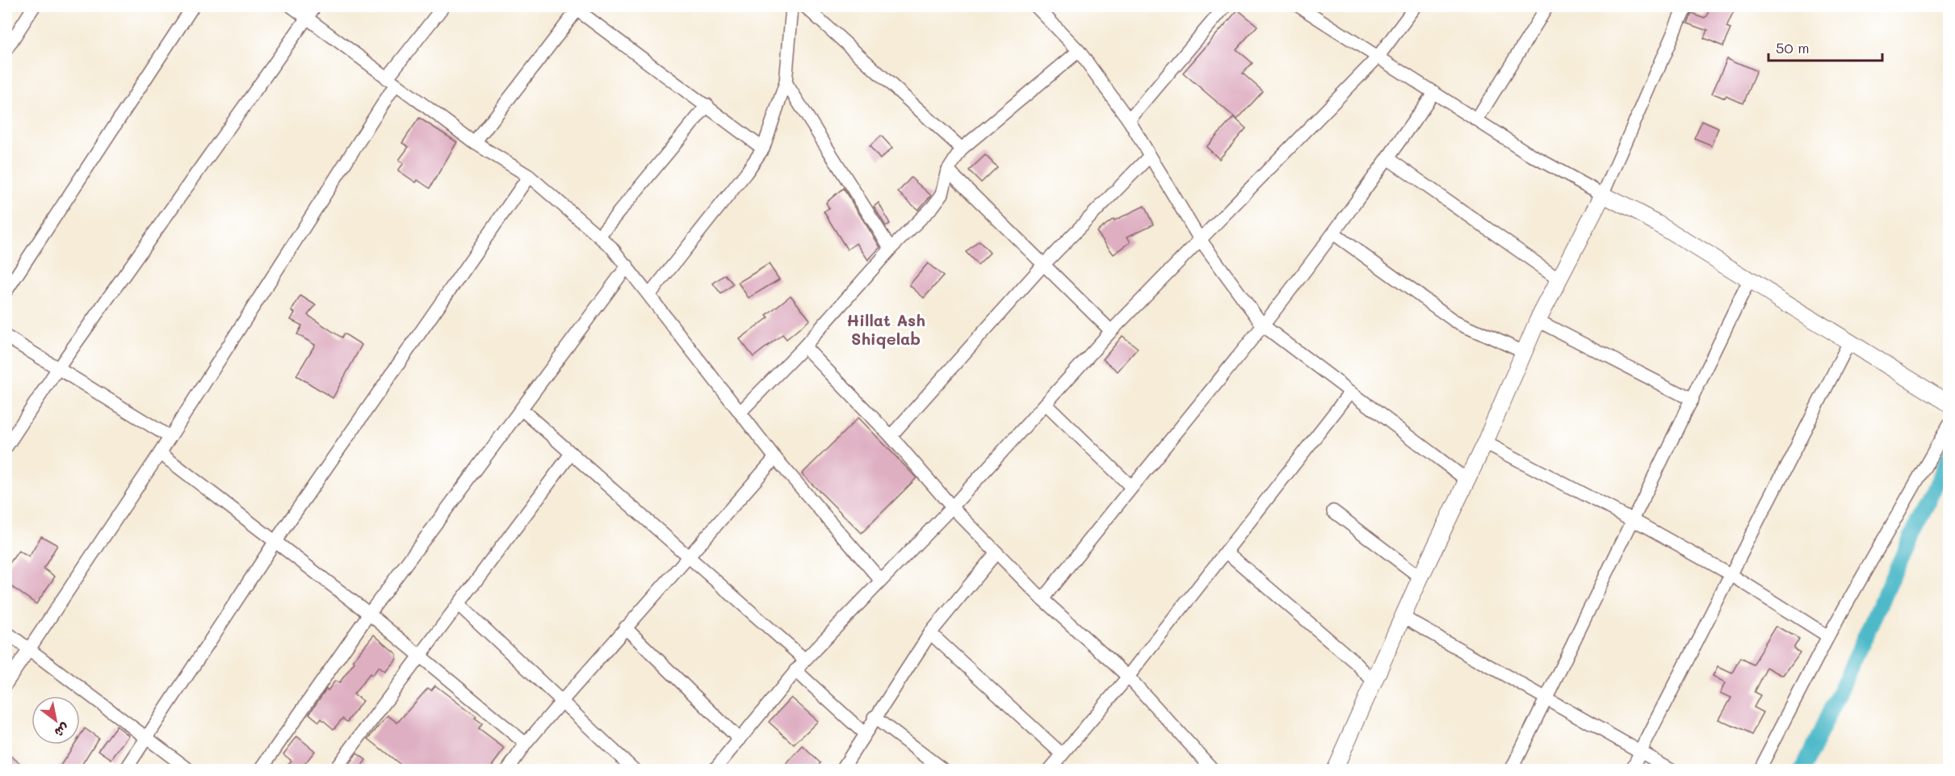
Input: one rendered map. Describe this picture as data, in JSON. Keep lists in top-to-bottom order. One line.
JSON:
{"districts":["Hillat Ash Shiqelab"],"scale_bar":"50 m","north":"bottom right"}
